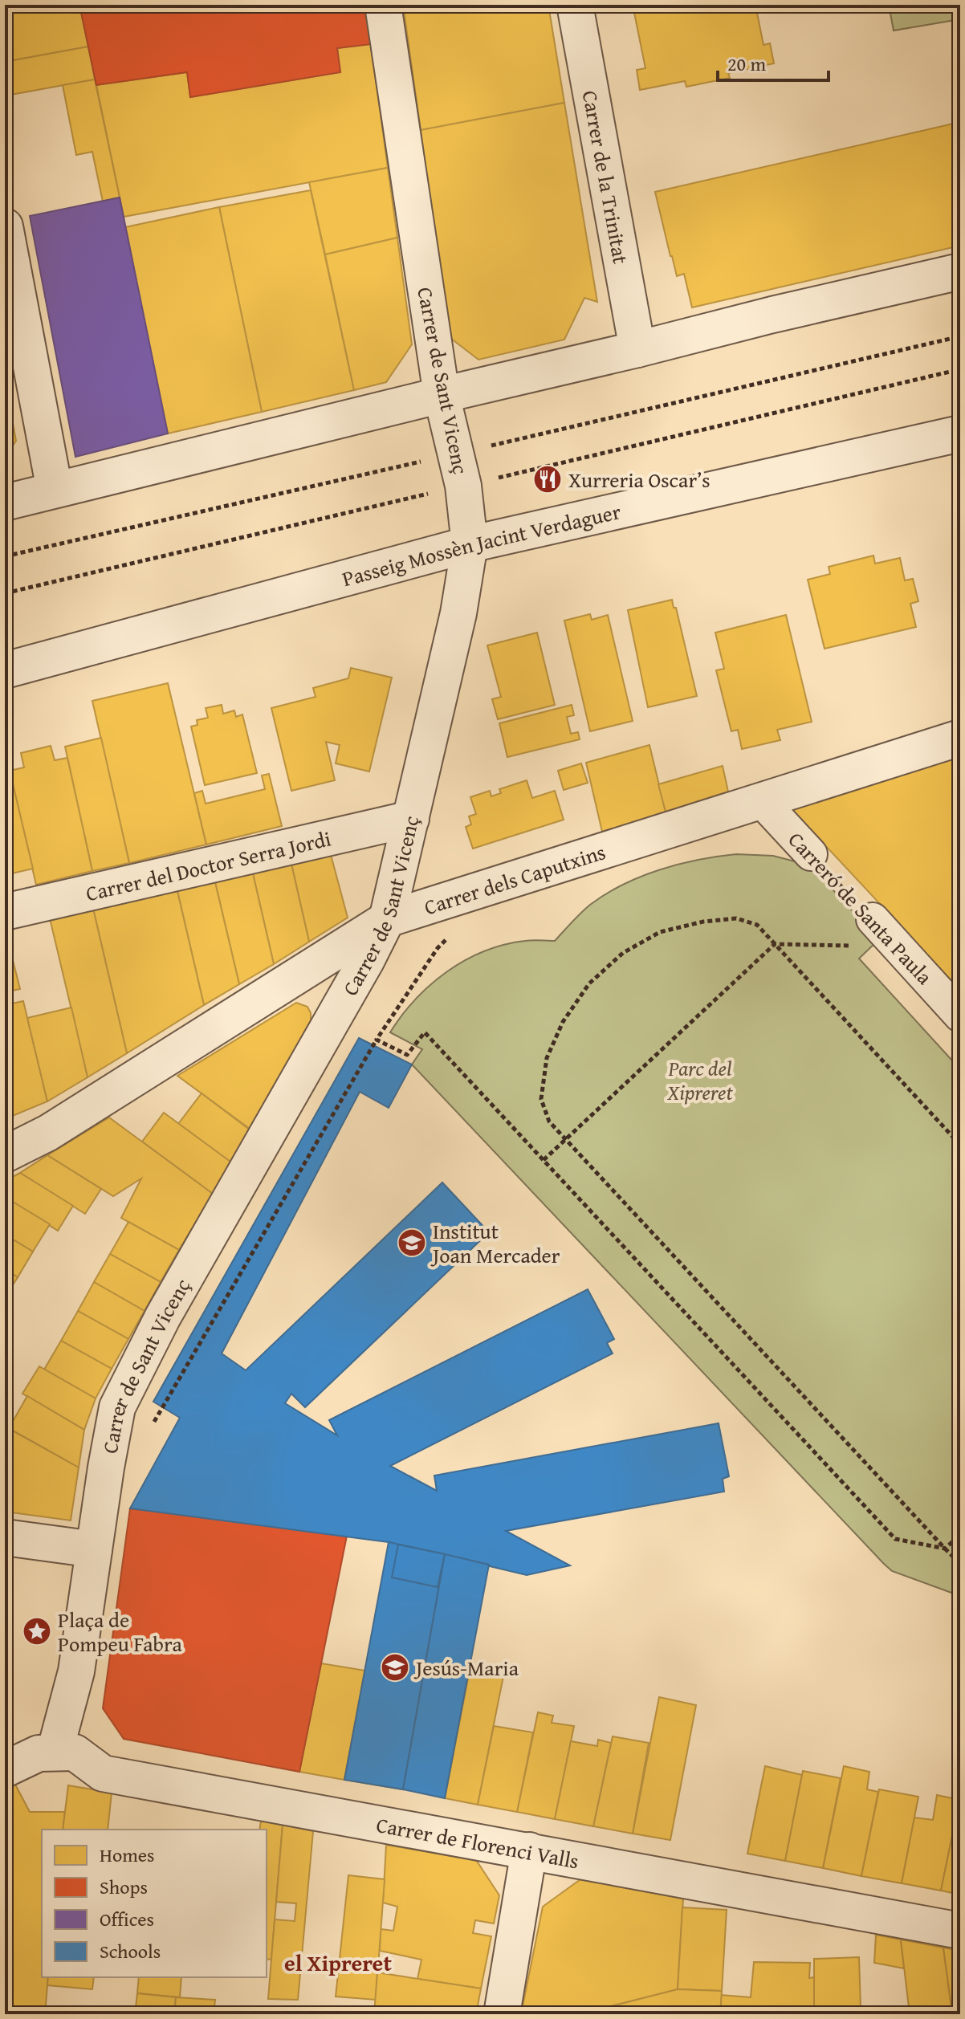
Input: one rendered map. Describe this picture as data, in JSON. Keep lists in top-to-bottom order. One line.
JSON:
{"streets":{"street":["Carrer de la Trinitat","Carrer de Sant Vicenç","Passeig Mossèn Jacint Verdaguer","Carrer del Doctor Serra Jordi","Carrer dels Caputxins","Carreró de Santa Paula","Carrer de Florenci Valls"]},"crossings":[["Carrer de Sant Vicenç","Passeig Mossèn Jacint Verdaguer"],["Carrer de Sant Vicenç","Carrer del Doctor Serra Jordi"],["Carrer de Sant Vicenç","Carrer dels Caputxins"],["Carrer de Sant Vicenç","Carrer de Florenci Valls"],["Carrer dels Caputxins","Carreró de Santa Paula"]],"districts":["el Xipreret"],"parks":["Parc del Xipreret"],"places":{"restaurant":["Xurreria Oscar’s"],"school or university":["Institut Joan Mercader","Jesús-Maria"],"place":["Plaça de Pompeu Fabra"]},"legend":["Homes","Shops","Offices","Schools"],"scale_bar":"20 m"}
